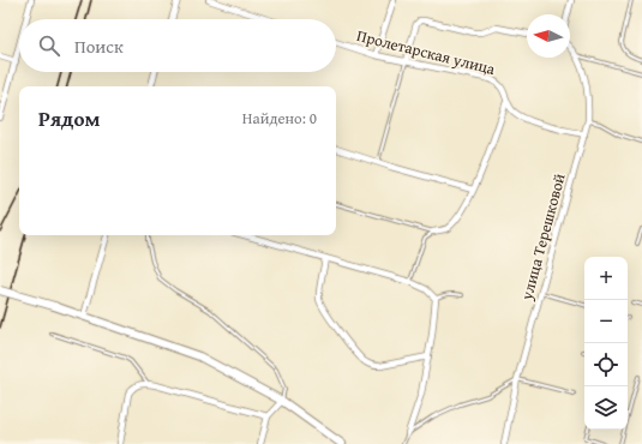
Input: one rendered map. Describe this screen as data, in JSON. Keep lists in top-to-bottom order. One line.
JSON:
{"streets":{"street":["Пролетарская улица","улица Терешковой"]},"crossings":[["Пролетарская улица","улица Терешковой"]],"north":"left","page":{"search":"Поиск","heading":["Рядом","Найдено: 0"],"map_buttons":["+","−"]}}
